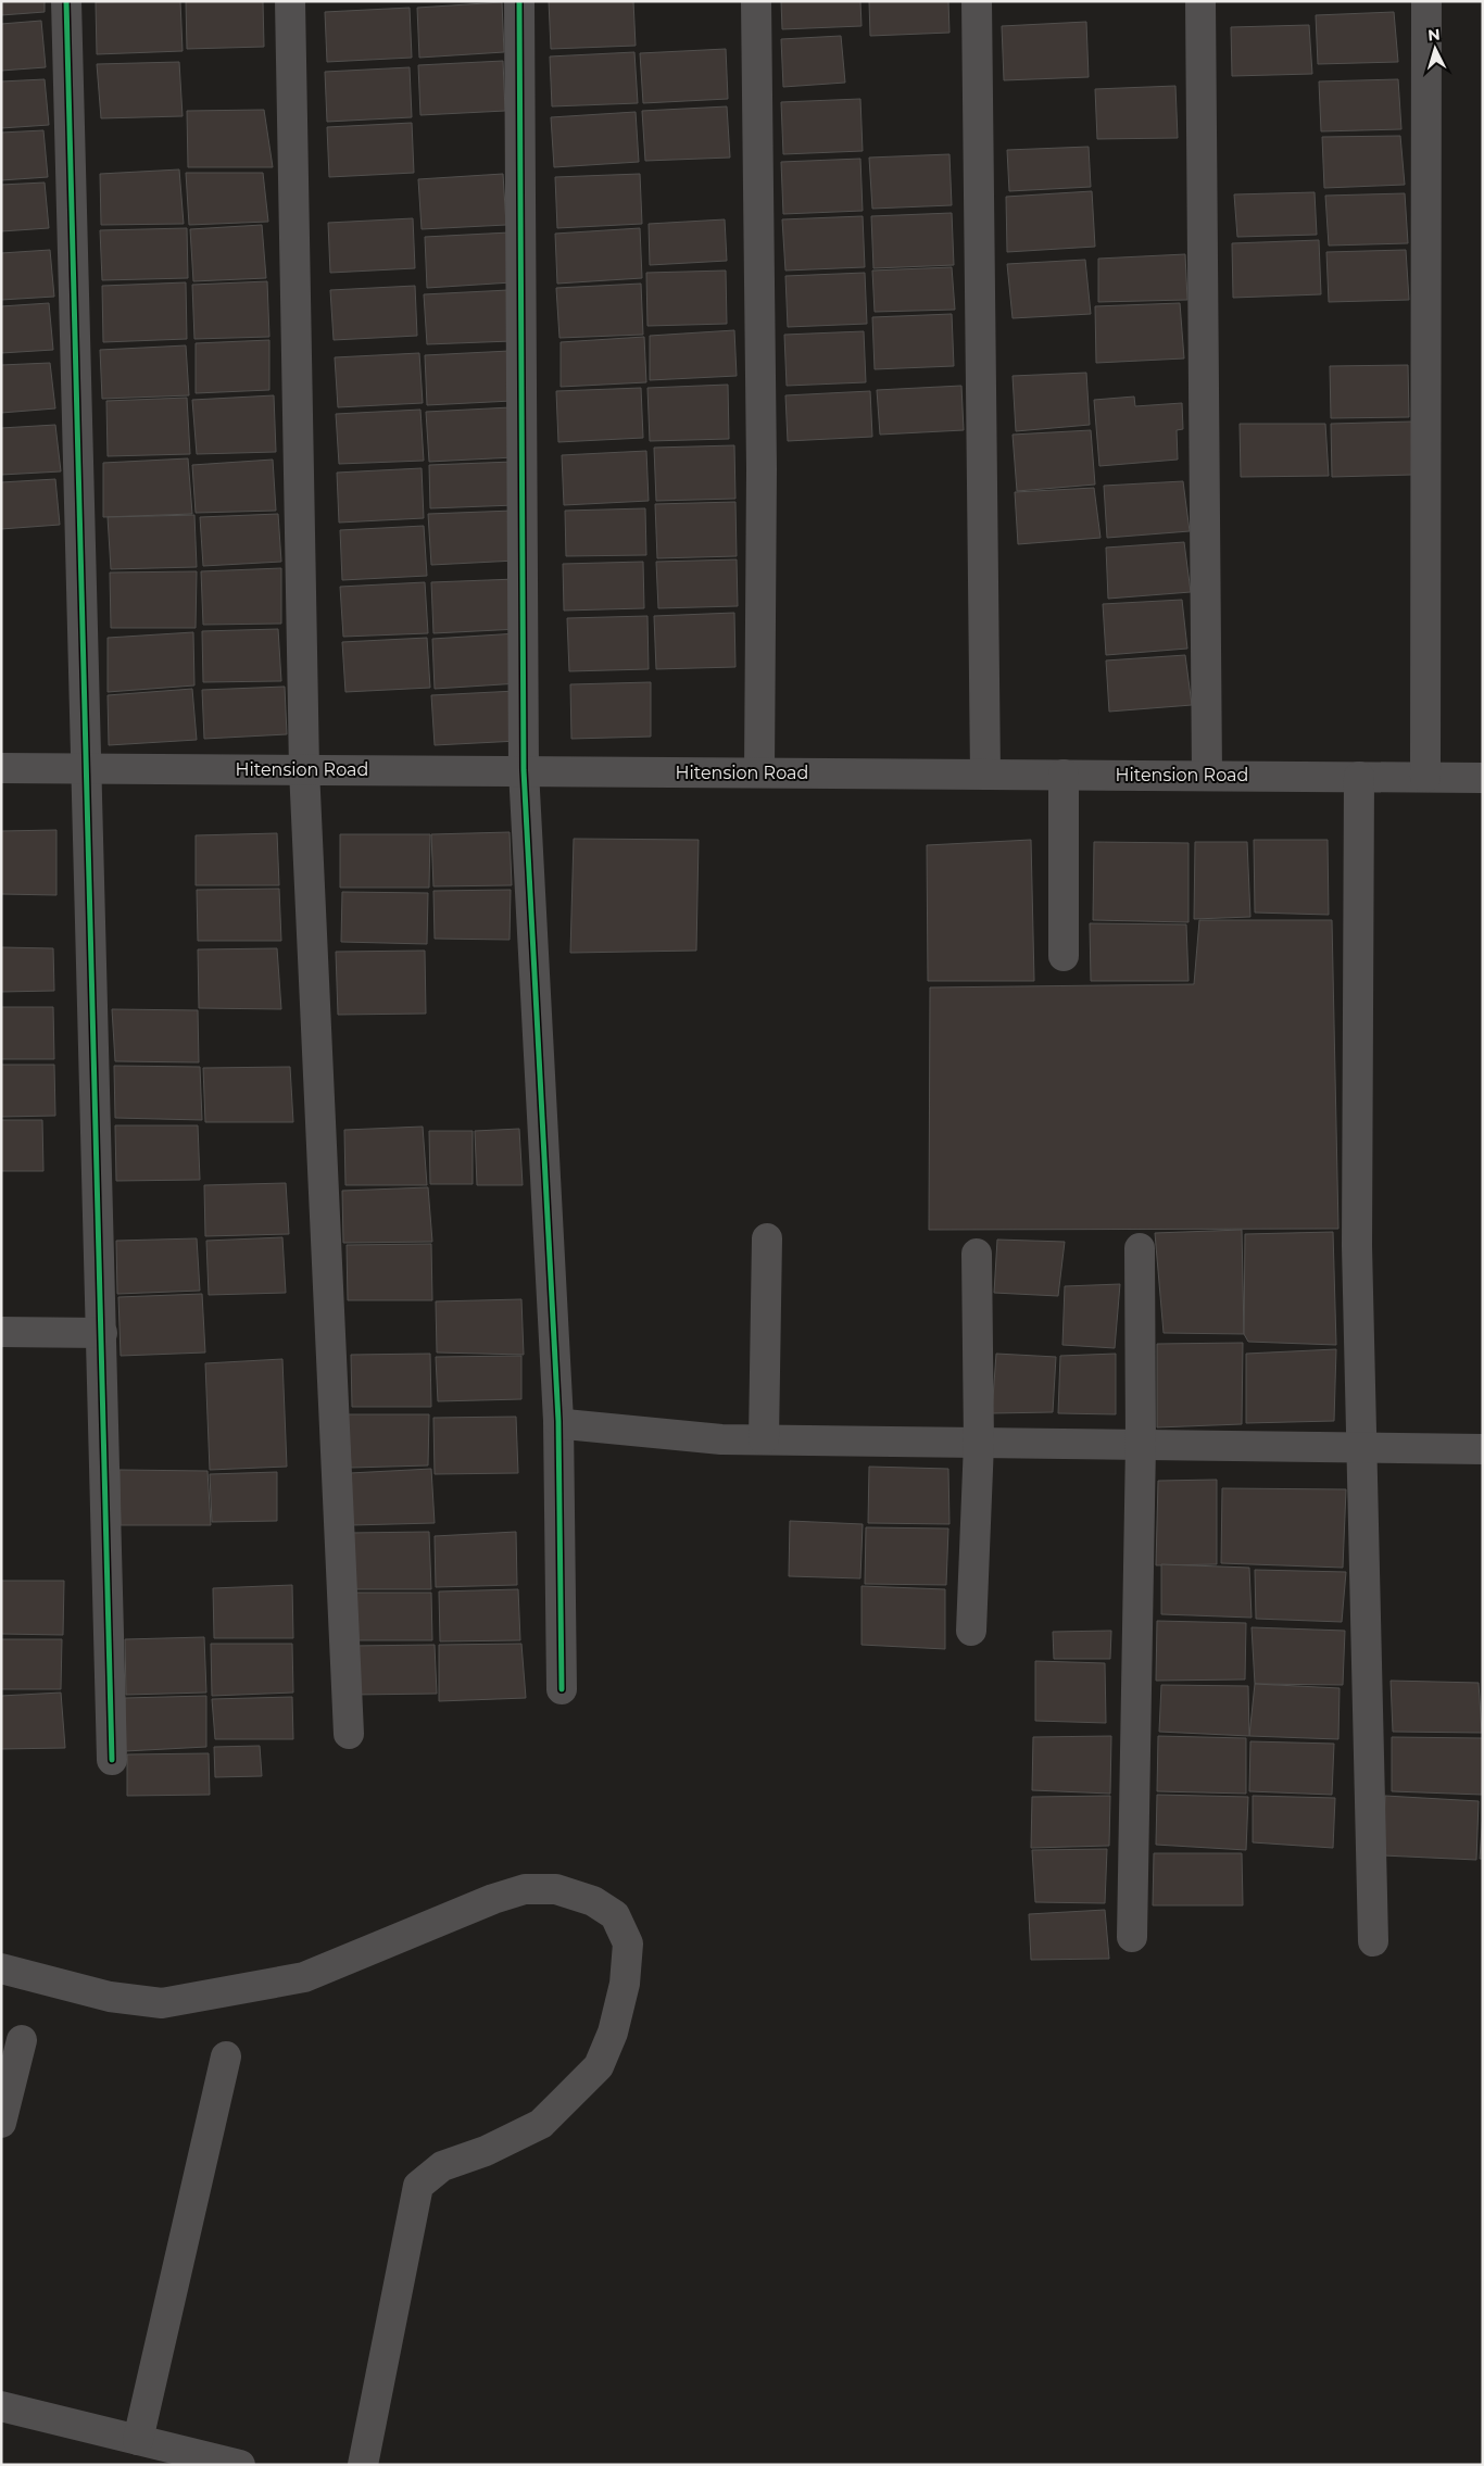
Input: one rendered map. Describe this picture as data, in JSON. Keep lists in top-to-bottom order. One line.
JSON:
{"streets":{"street":["Hitension Road"]},"north":"top"}
